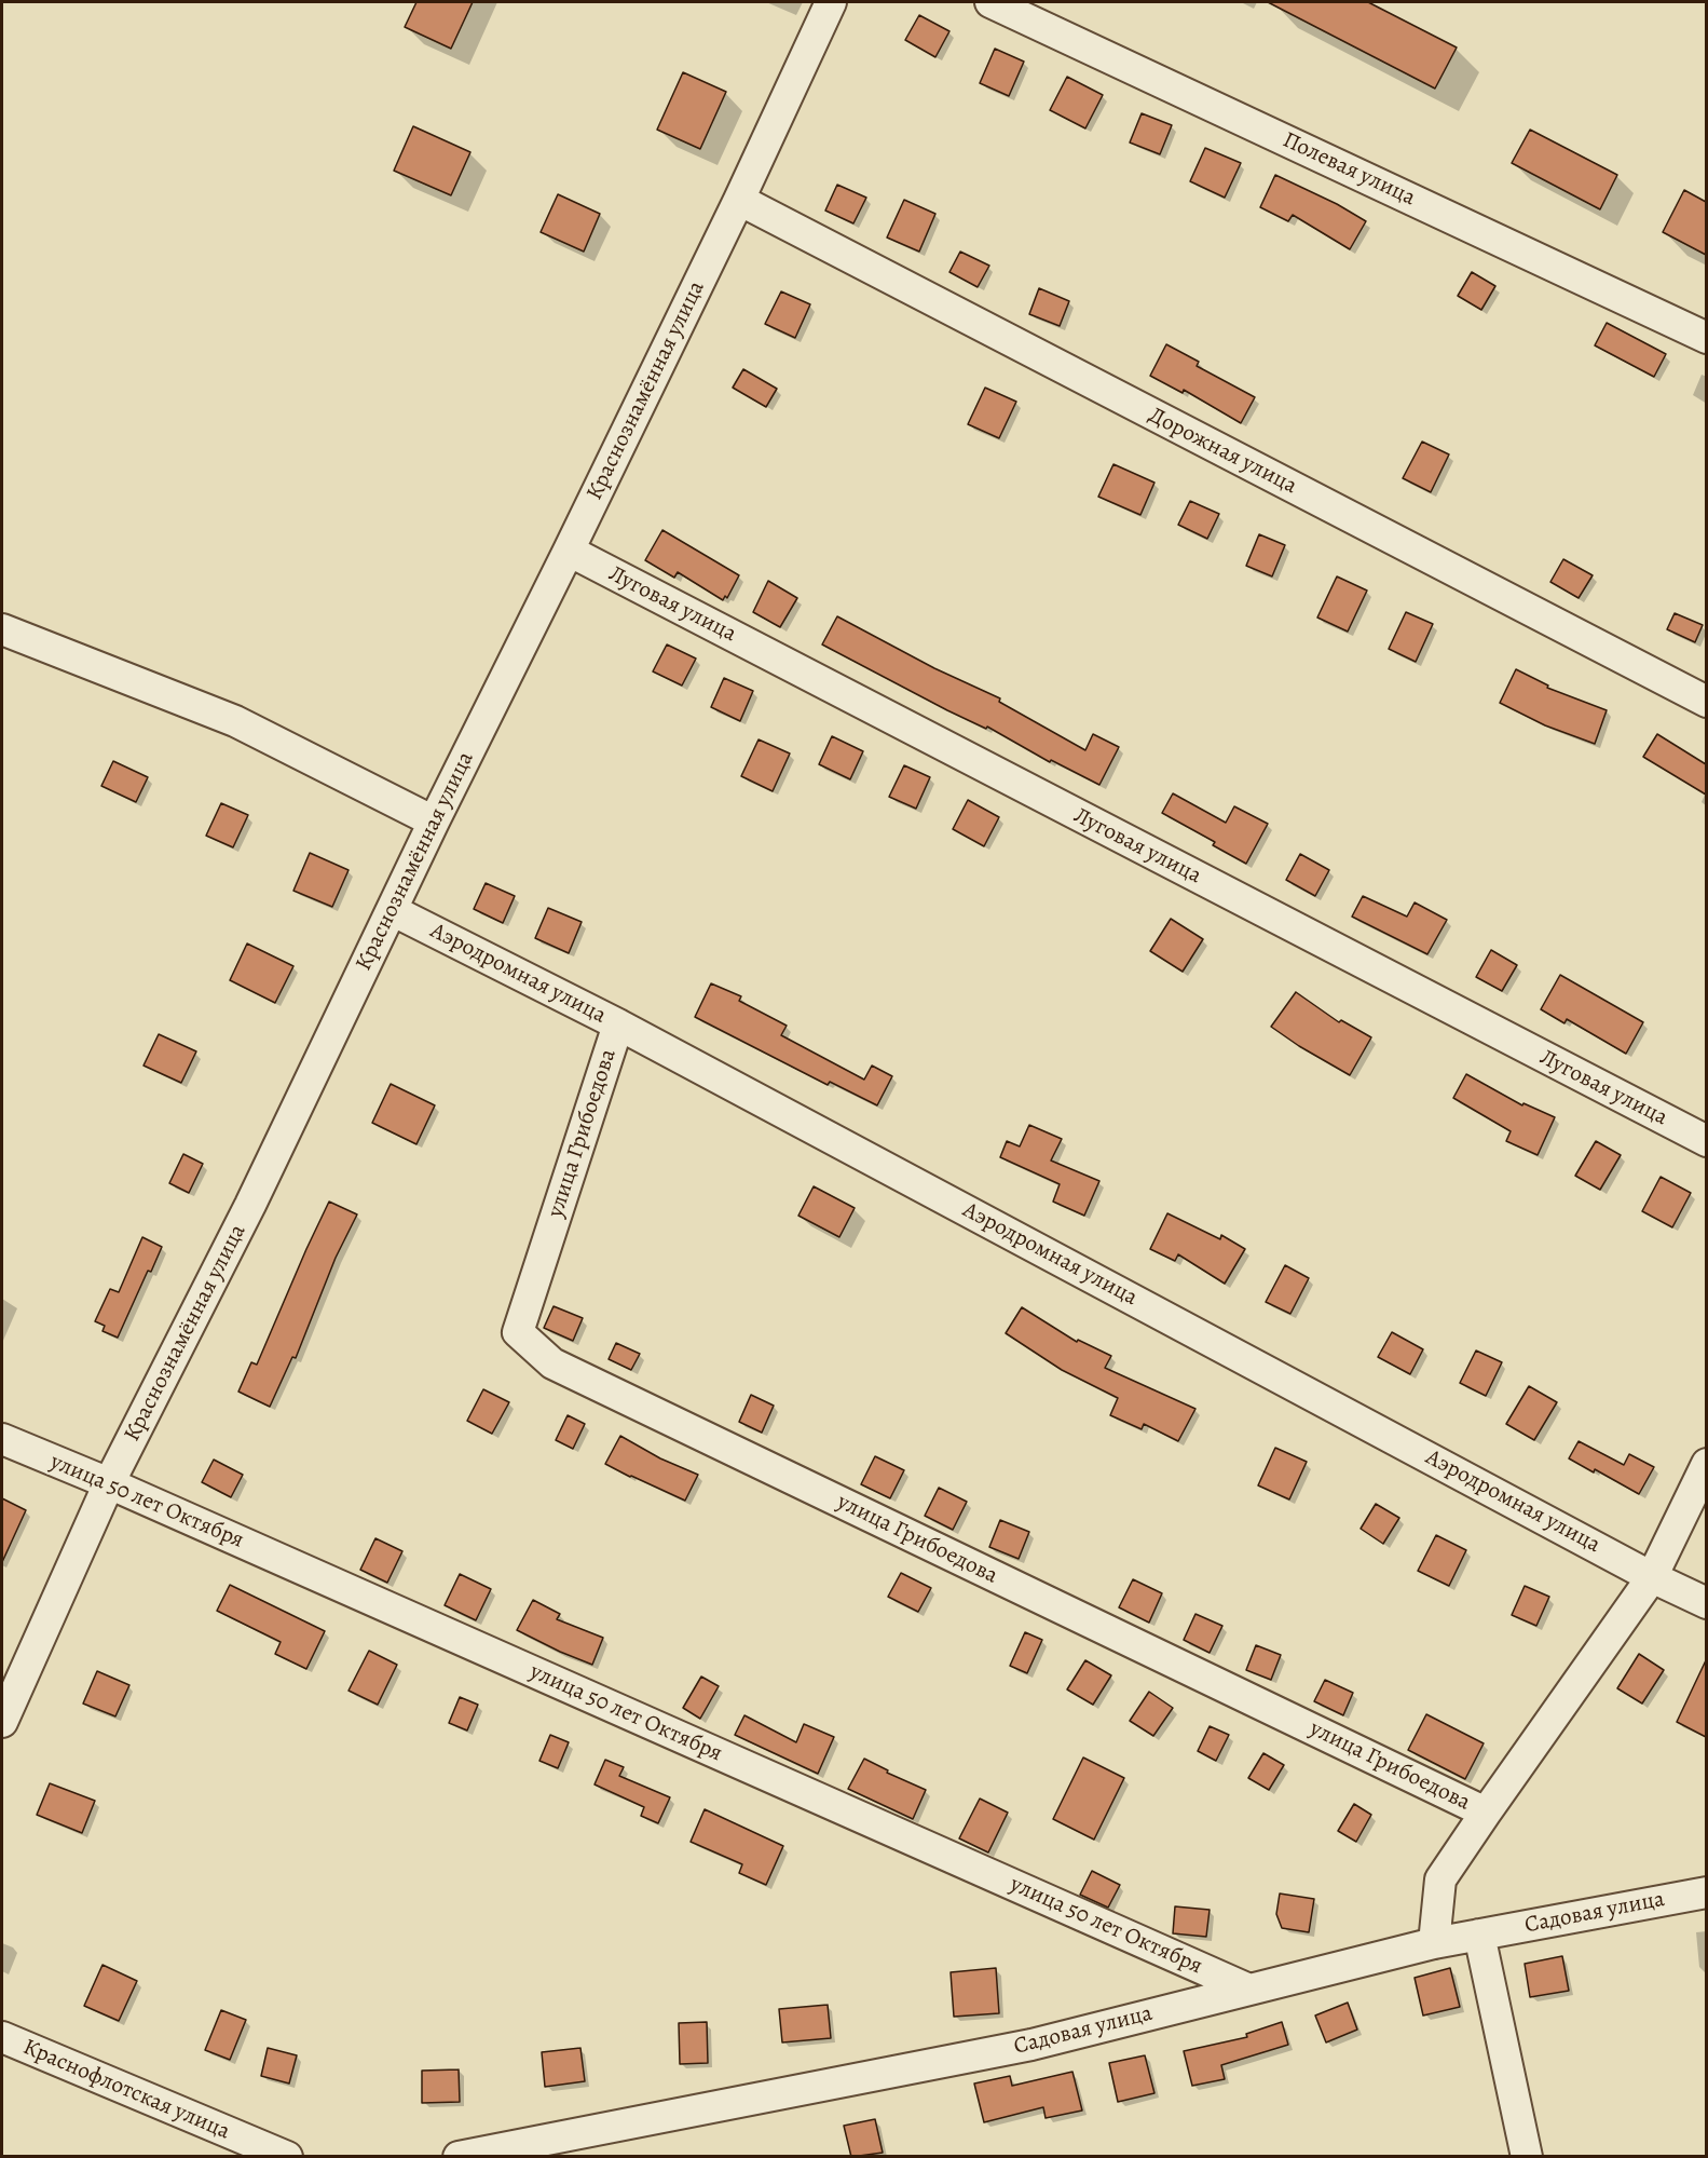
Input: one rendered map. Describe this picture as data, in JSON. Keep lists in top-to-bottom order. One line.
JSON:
{"streets":{"street":["Полевая улица","Краснознамённая улица","Дорожная улица","Луговая улица","Аэродромная улица","улица Грибоедова","улица 50 лет Октября","Садовая улица","Краснофлотская улица"]},"crossings":[["Краснознамённая улица","Дорожная улица"],["Краснознамённая улица","Луговая улица"],["Краснознамённая улица","Аэродромная улица"],["Краснознамённая улица","улица 50 лет Октября"],["Аэродромная улица","улица Грибоедова"],["улица Грибоедова","Садовая улица"],["улица 50 лет Октября","Садовая улица"]]}
